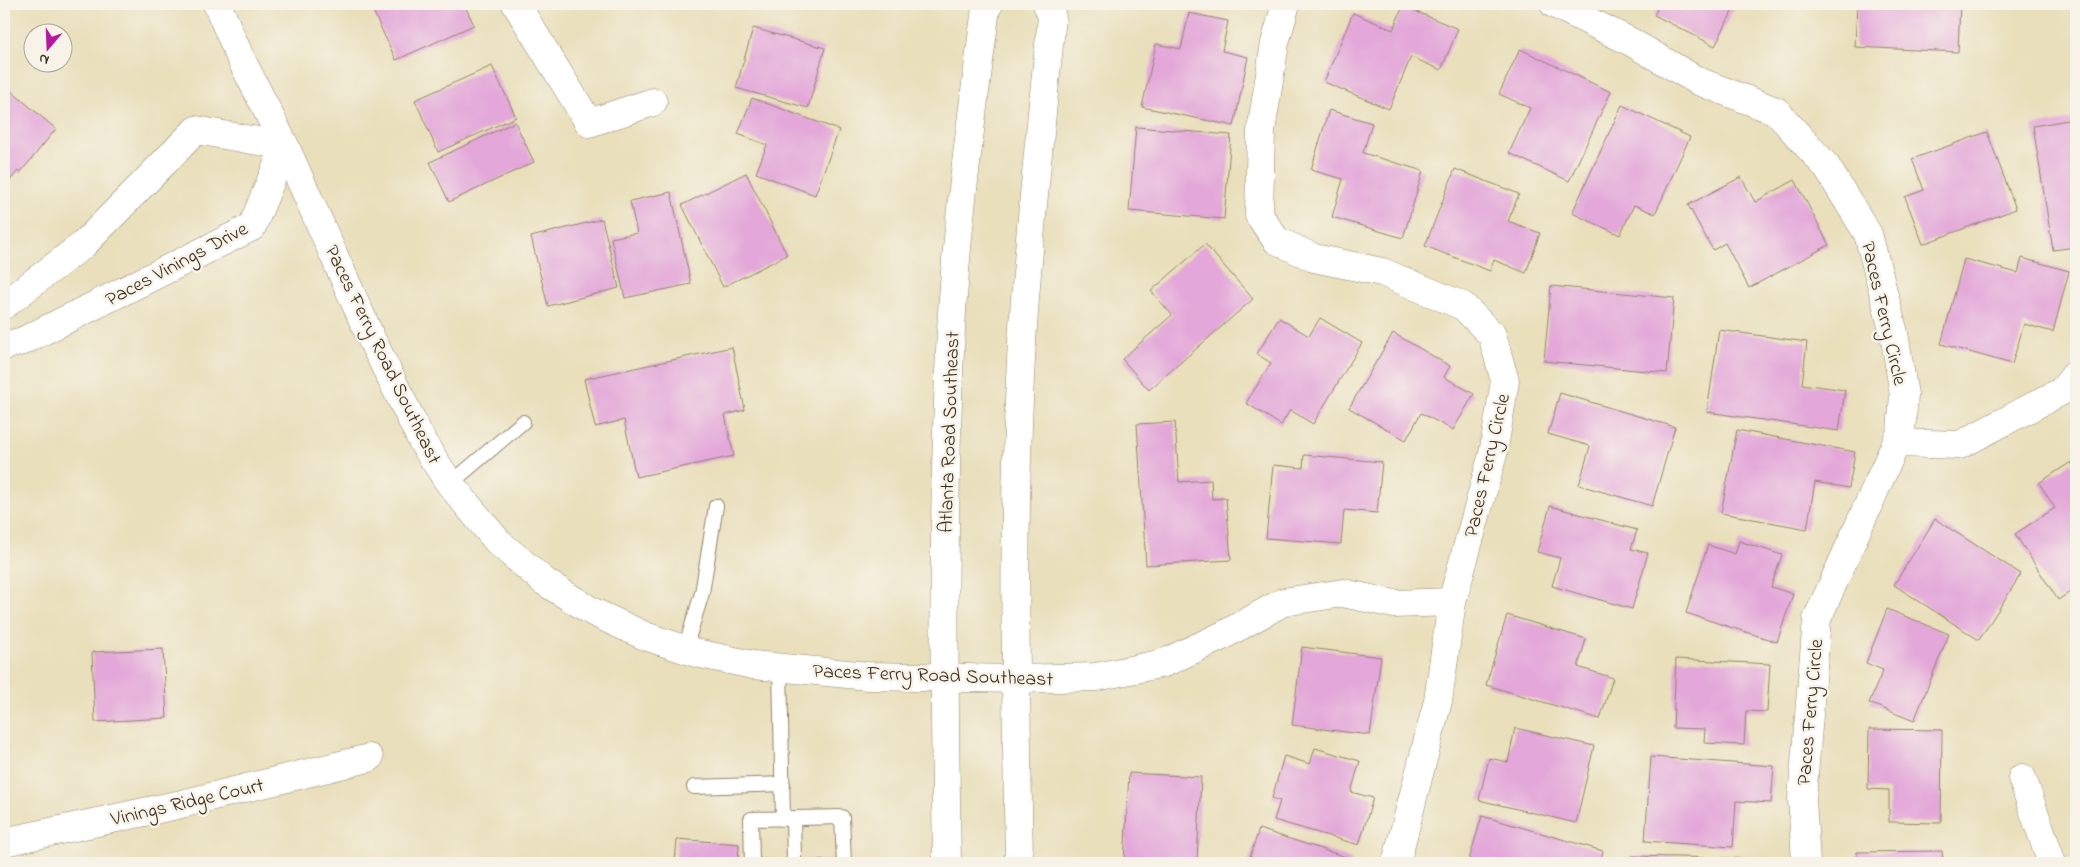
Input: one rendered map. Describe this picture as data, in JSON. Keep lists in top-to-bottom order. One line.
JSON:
{"streets":{"street":["Paces Vinings Drive","Paces Ferry Circle","Paces Ferry Road Southeast","Atlanta Road Southeast","Vinings Ridge Court"]},"crossings":[["Paces Vinings Drive","Paces Ferry Road Southeast"],["Paces Ferry Circle","Paces Ferry Road Southeast"],["Paces Ferry Road Southeast","Atlanta Road Southeast"]],"north":"bottom"}
